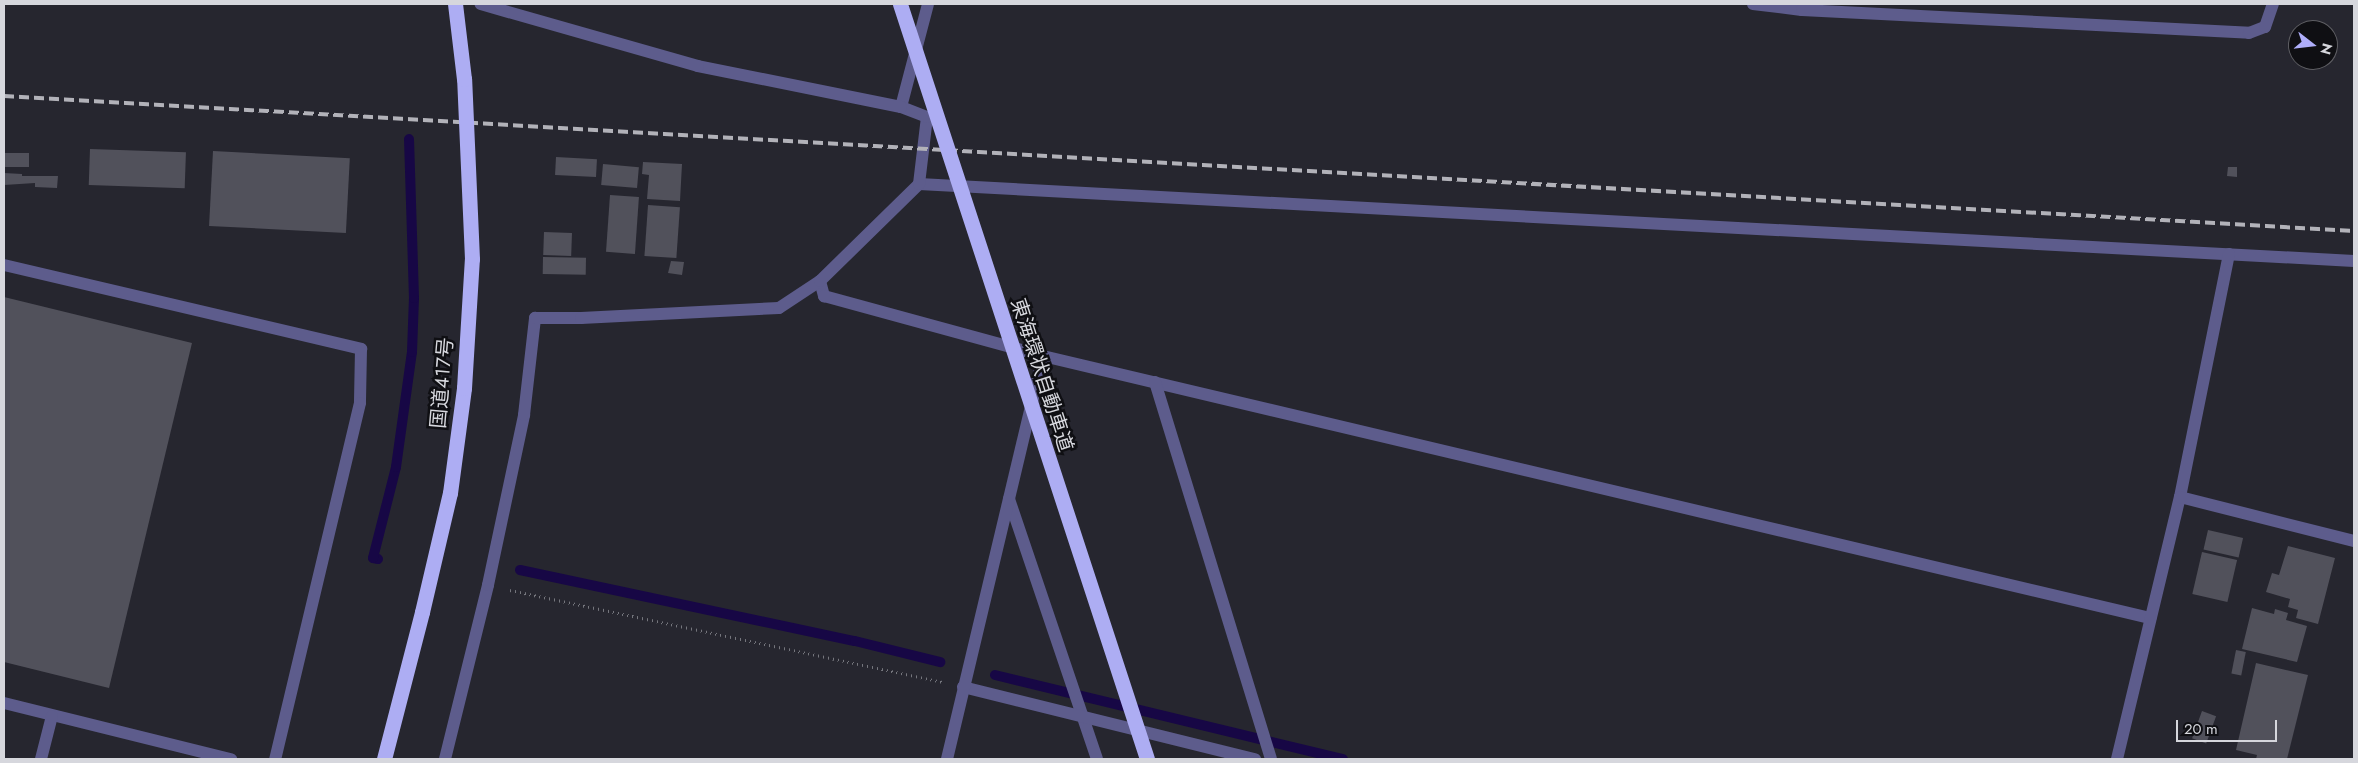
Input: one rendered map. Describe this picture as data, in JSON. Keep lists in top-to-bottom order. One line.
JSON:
{"streets":{"highway":["東海環状自動車道","国道417号"]},"scale_bar":"20 m","north":"right"}
